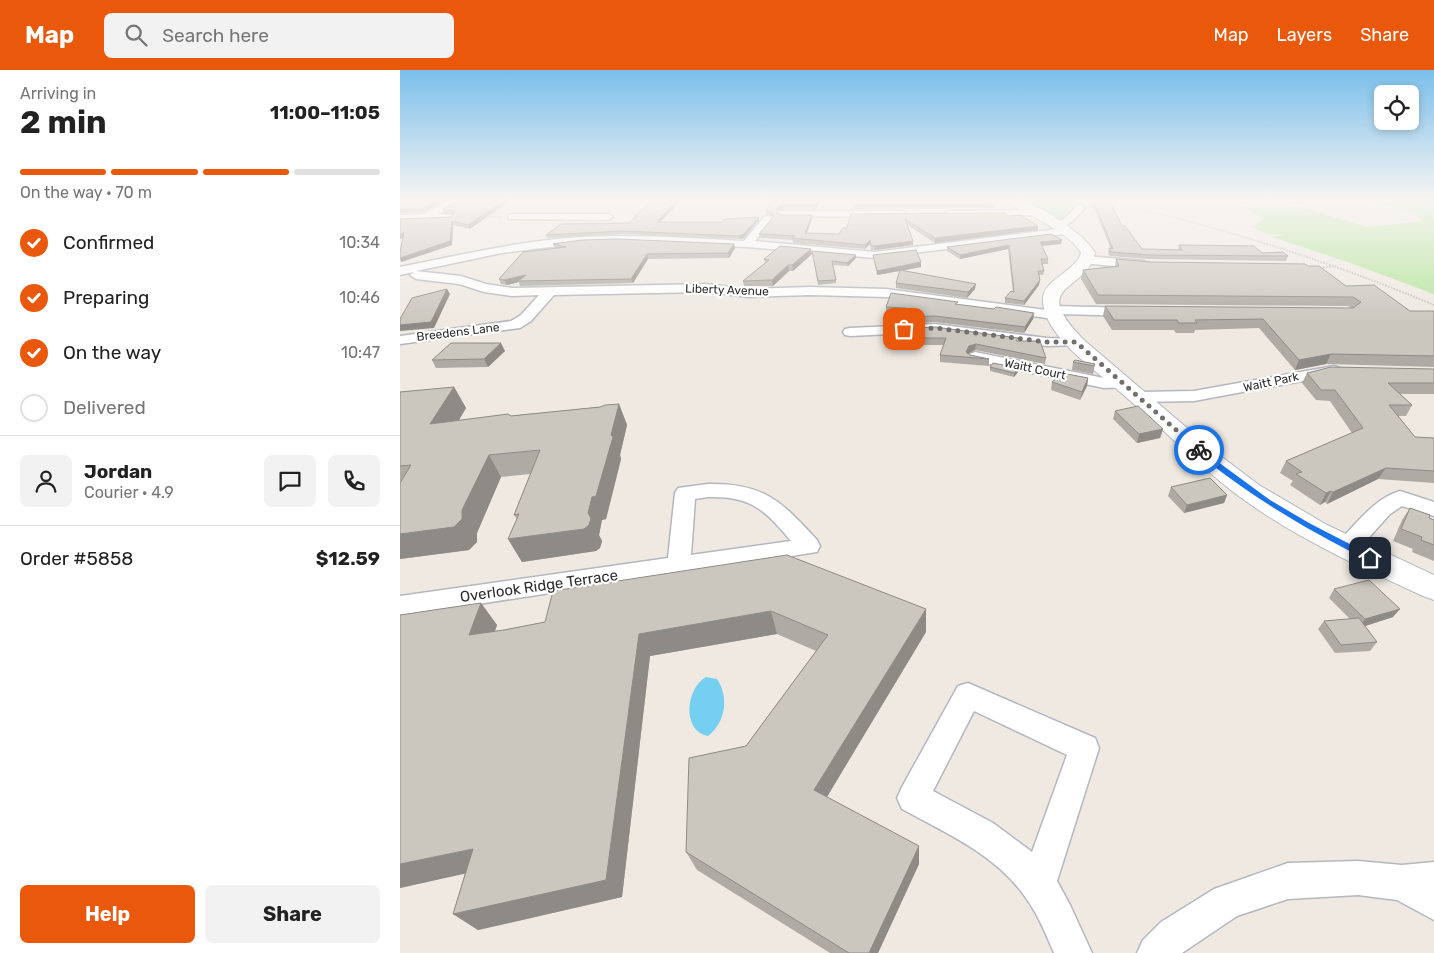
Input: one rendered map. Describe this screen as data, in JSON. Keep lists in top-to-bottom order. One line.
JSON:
{"streets":{"street":["Liberty Avenue","Breedens Lane","Waitt Court","Waitt Park","Overlook Ridge Terrace"]},"crossings":[["Liberty Avenue","Breedens Lane"],["Waitt Court","Waitt Park"]],"page":{"header":"Map","search":"Search here","nav":["Map","Layers","Share"],"heading":["2 min","Arriving in","11:00–11:05"],"panel":["Jordan","Courier · 4.9","Order #5858","$12.59"],"bar":"On the way · 70 m","list":[["Confirmed","10:34"],["Preparing","10:46"],["On the way","10:47"],"Delivered"],"buttons":["Help","Share"]}}
